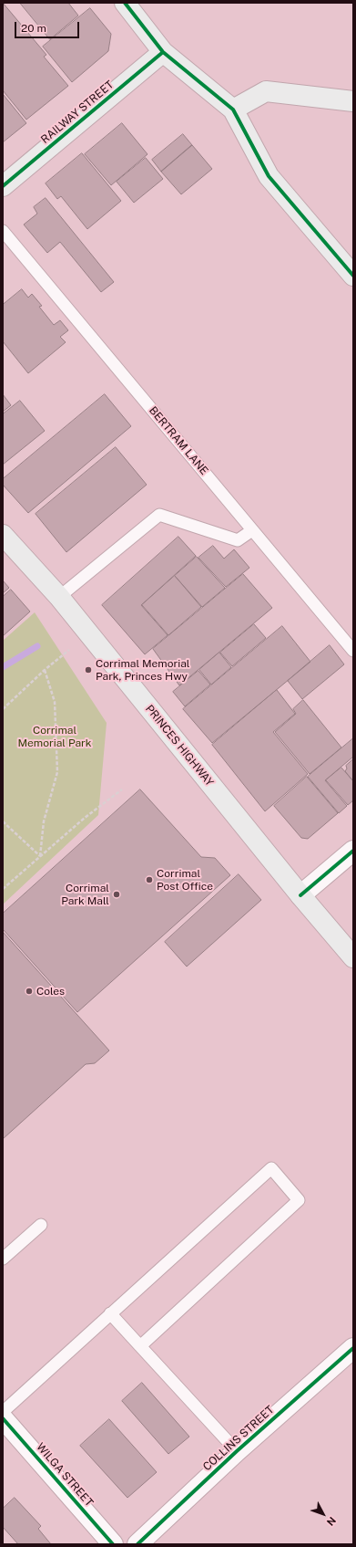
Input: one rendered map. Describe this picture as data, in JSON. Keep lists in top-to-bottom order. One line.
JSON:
{"streets":{"street":["RAILWAY STREET","PRINCES HIGHWAY","COLLINS STREET","WILGA STREET"],"lane":["BERTRAM LANE"]},"parks":["Corrimal Memorial Park"],"places":["Corrimal Memorial Park, Princes Hwy","Corrimal Post Office","Corrimal Park Mall","Coles"],"scale_bar":"20 m","north":"bottom right"}
